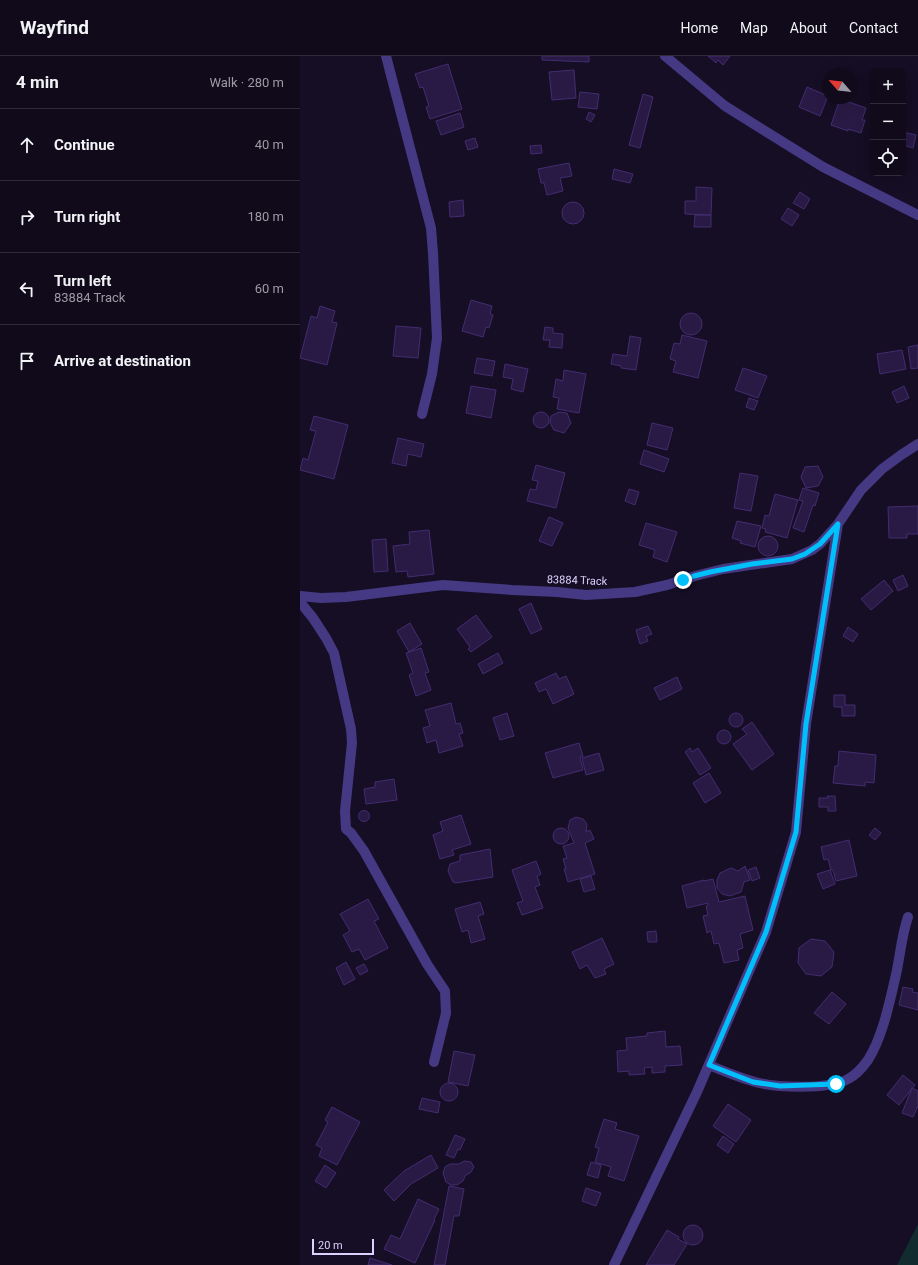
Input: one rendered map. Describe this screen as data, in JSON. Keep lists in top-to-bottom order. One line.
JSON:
{"streets":{"street":["83884 Track"]},"scale_bar":"20 m","north":"top left","page":{"header":"Wayfind","nav":["Home","Map","About","Contact"],"heading":["4 min","Walk · 280 m"],"map_buttons":["+","−"],"list":[["Continue","40 m"],["Turn right","180 m"],["Turn left","83884 Track","60 m"],"Arrive at destination"],"scale":"20 m"}}
